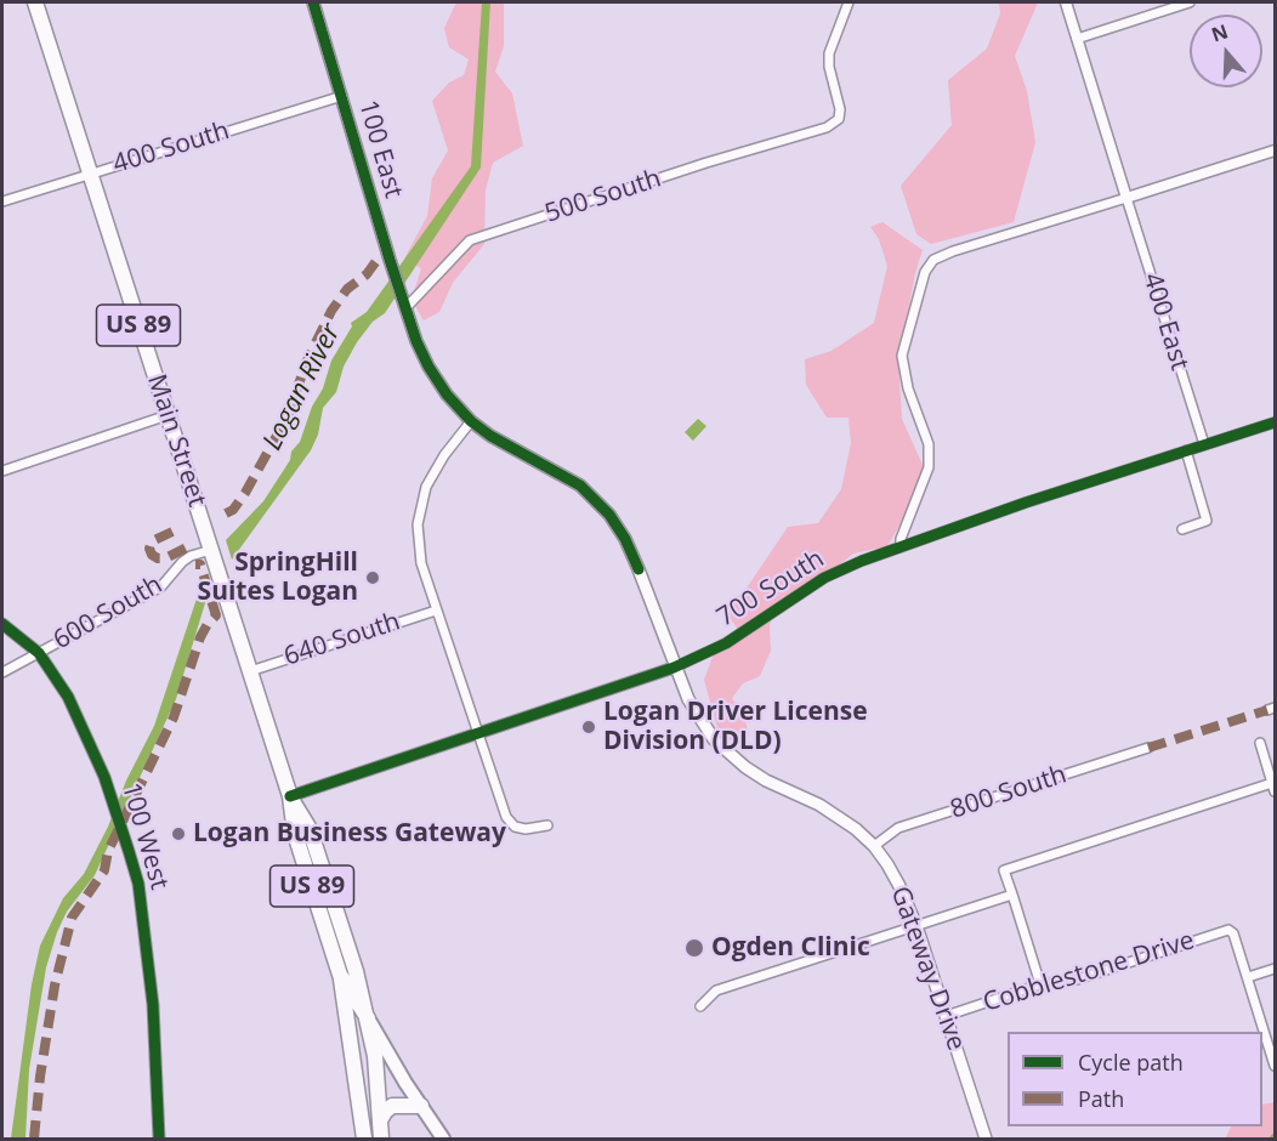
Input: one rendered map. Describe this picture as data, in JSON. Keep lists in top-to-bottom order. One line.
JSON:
{"streets":{"highway":["US 89","Main Street"],"main road":["100 East","Gateway Drive"],"street":["400 South","500 South","400 East","700 South","600 South","640 South","800 South","100 West","Cobblestone Drive"]},"crossings":[["400 South","100 East"],["400 South","Main Street"],["100 East","500 South"],["100 East","Gateway Drive"],["500 South","Gateway Drive"],["400 East","700 South"],["US 89","Main Street"],["Main Street","700 South"],["Main Street","600 South"],["Main Street","640 South"],["700 South","Gateway Drive"],["600 South","100 West"],["800 South","Gateway Drive"],["Gateway Drive","Cobblestone Drive"]],"water":["Logan River"],"places":["SpringHill Suites Logan","Logan Driver License Division (DLD)","Logan Business Gateway","Ogden Clinic"],"legend":["Cycle path","Path"],"north":"top"}
